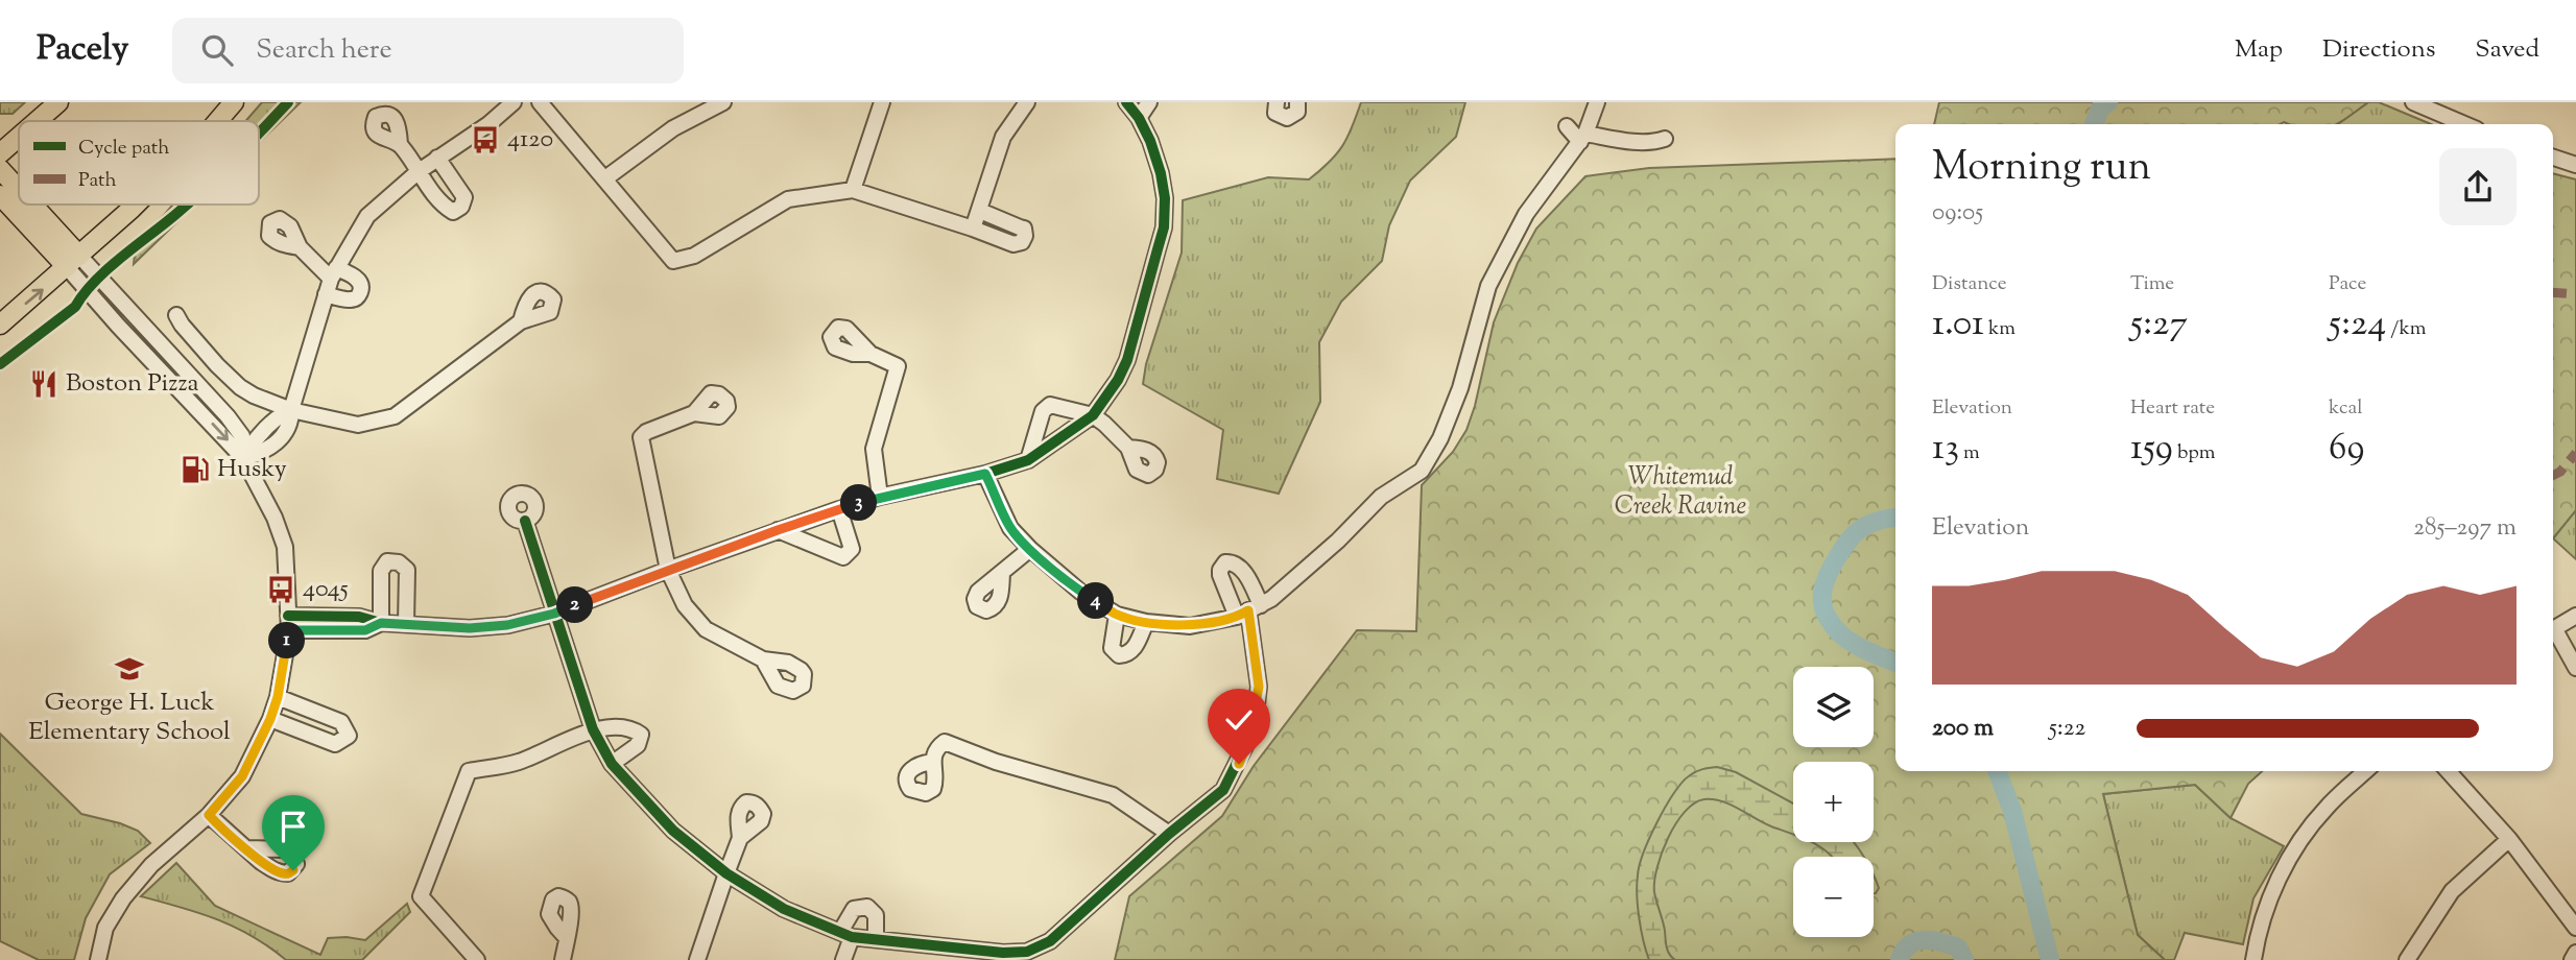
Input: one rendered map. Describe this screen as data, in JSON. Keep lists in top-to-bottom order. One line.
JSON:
{"parks":["Whitemud Creek Ravine"],"places":{"bus stop":["4120","4045"],"restaurant":["Boston Pizza"],"fuel station":["Husky"],"school or university":["George H. Luck Elementary School"]},"legend":["Cycle path","Path"],"page":{"header":"Pacely","search":"Search here","nav":["Map","Directions","Saved"],"heading":["Morning run","09:05"],"stats":[["Distance","1.01 km"],["Time","5:27"],["Pace","5:24 /km"],["Elevation","13 m"],["Heart rate","159 bpm"],["kcal","69"]],"pins":["3","4","2","1"],"chart":["Elevation","285–297 m"],"map_buttons":["+","−"],"list":[{"name":"200 m","note":"5:22"}]}}
